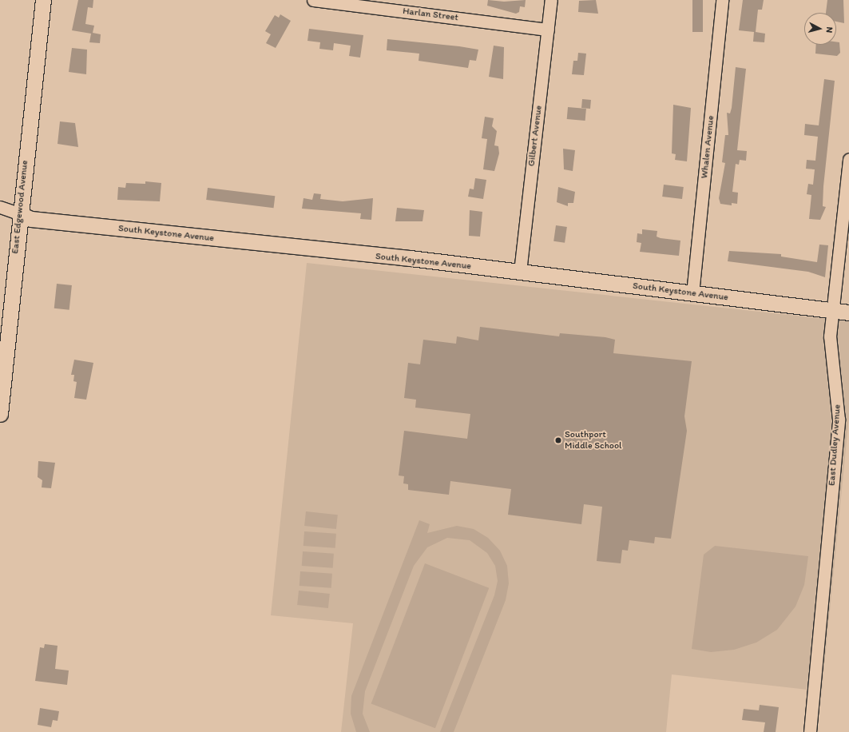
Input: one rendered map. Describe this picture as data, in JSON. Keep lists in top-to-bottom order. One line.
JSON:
{"streets":{"main road":["East Edgewood Avenue","South Keystone Avenue"],"street":["Harlan Street","Gilbert Avenue","Whalen Avenue","East Dudley Avenue"]},"crossings":[["Harlan Street","Gilbert Avenue"],["Gilbert Avenue","South Keystone Avenue"],["Whalen Avenue","South Keystone Avenue"],["East Edgewood Avenue","South Keystone Avenue"],["South Keystone Avenue","East Dudley Avenue"]],"places":["Southport Middle School"],"north":"right"}
